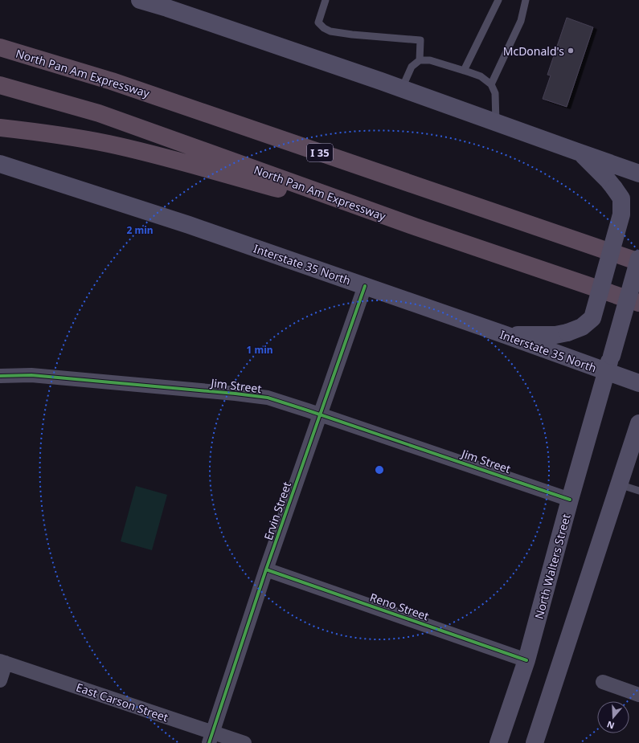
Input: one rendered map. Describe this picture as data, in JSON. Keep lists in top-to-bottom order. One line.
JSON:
{"streets":{"highway":["North Pan Am Expressway","I 35"],"main road":["Interstate 35 North","North Walters Street"],"street":["Jim Street","Ervin Street","Reno Street","East Carson Street"]},"crossings":[["Interstate 35 North","Ervin Street"],["Interstate 35 North","North Walters Street"],["Jim Street","Ervin Street"],["Jim Street","North Walters Street"],["Ervin Street","Reno Street"],["Ervin Street","East Carson Street"],["North Walters Street","Reno Street"]],"places":["McDonald's"],"north":"bottom","rings":["2 min","1 min"]}
